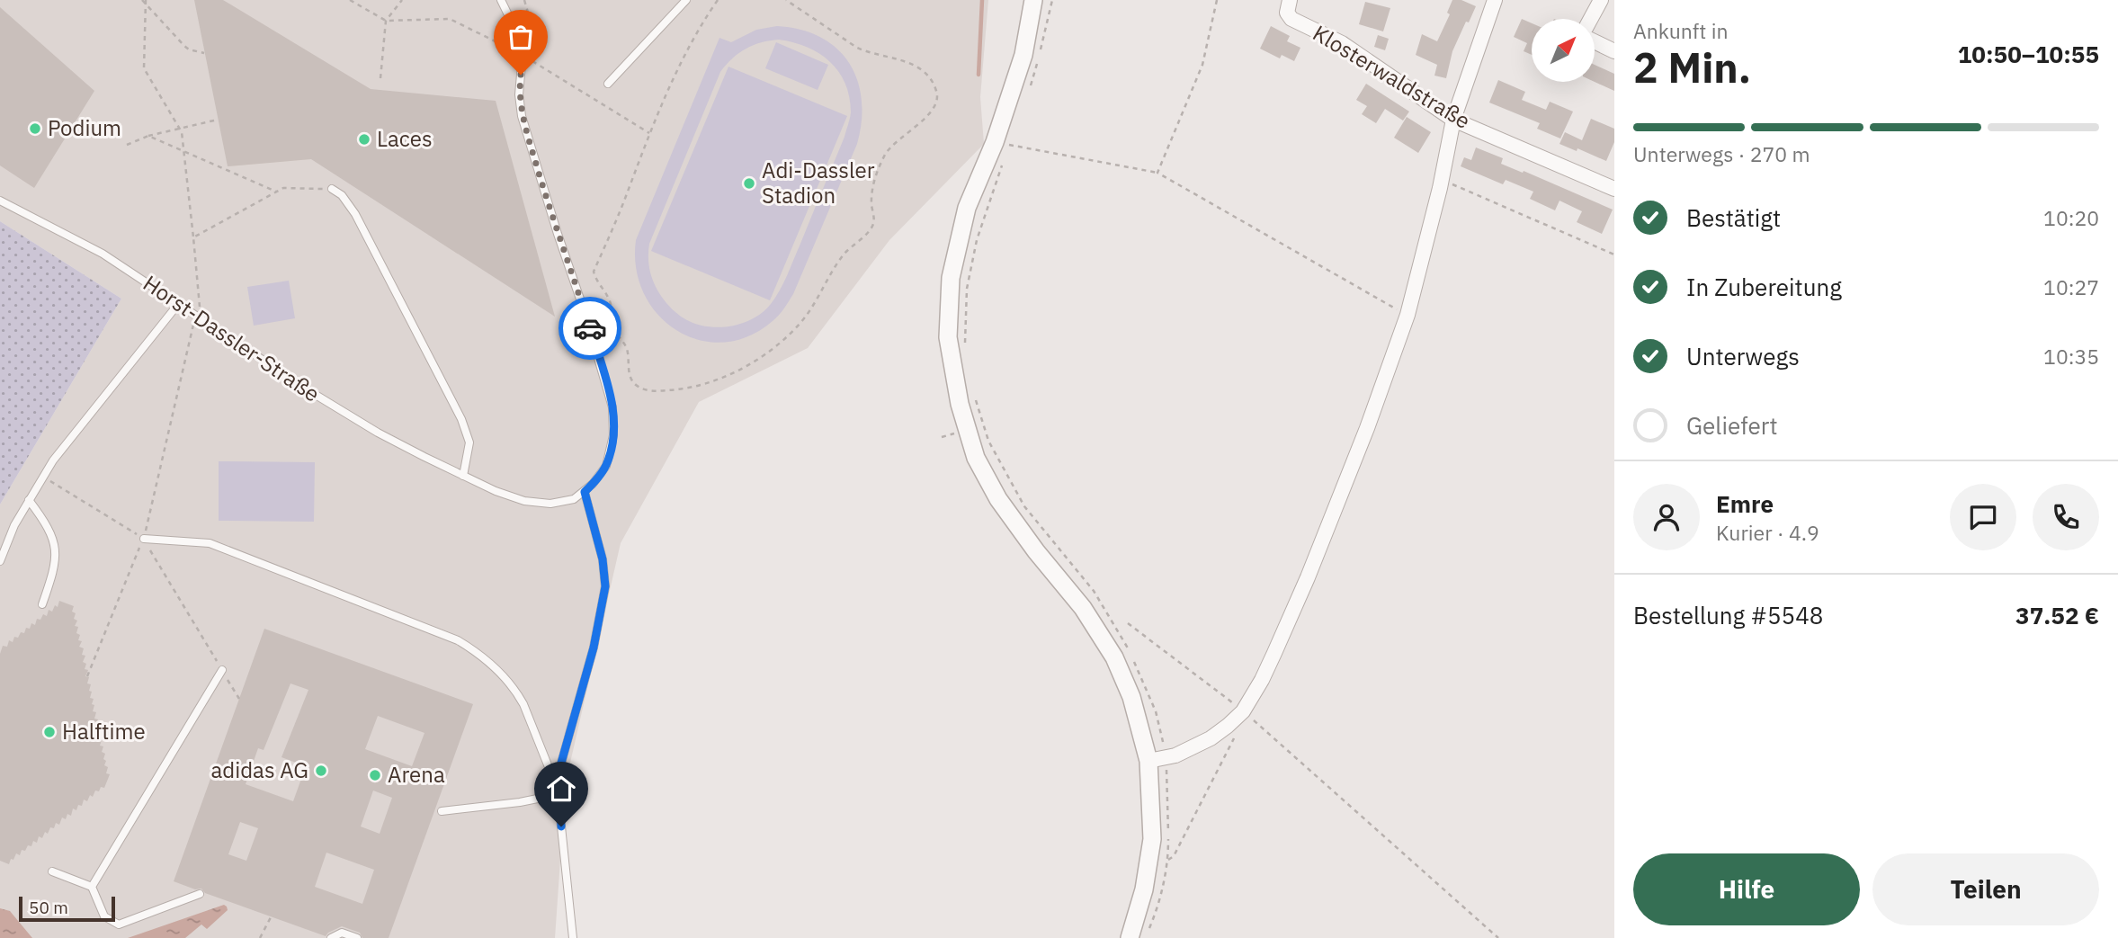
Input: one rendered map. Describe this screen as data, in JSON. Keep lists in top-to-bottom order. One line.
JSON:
{"streets":{"street":["Klosterwaldstraße"],"lane":["Horst-Dassler-Straße"]},"places":["Podium","Laces","Adi-Dassler Stadion","Halftime","adidas AG","Arena"],"scale_bar":"50 m","north":"top right","page":{"heading":["2 Min.","Ankunft in","10:50–10:55"],"panel":["Emre","Kurier · 4.9","Bestellung #5548","37.52 €"],"bar":"Unterwegs · 270 m","list":[["Bestätigt","10:20"],["In Zubereitung","10:27"],["Unterwegs","10:35"],"Geliefert"],"buttons":["Hilfe","Teilen"],"scale":"50 m"}}
